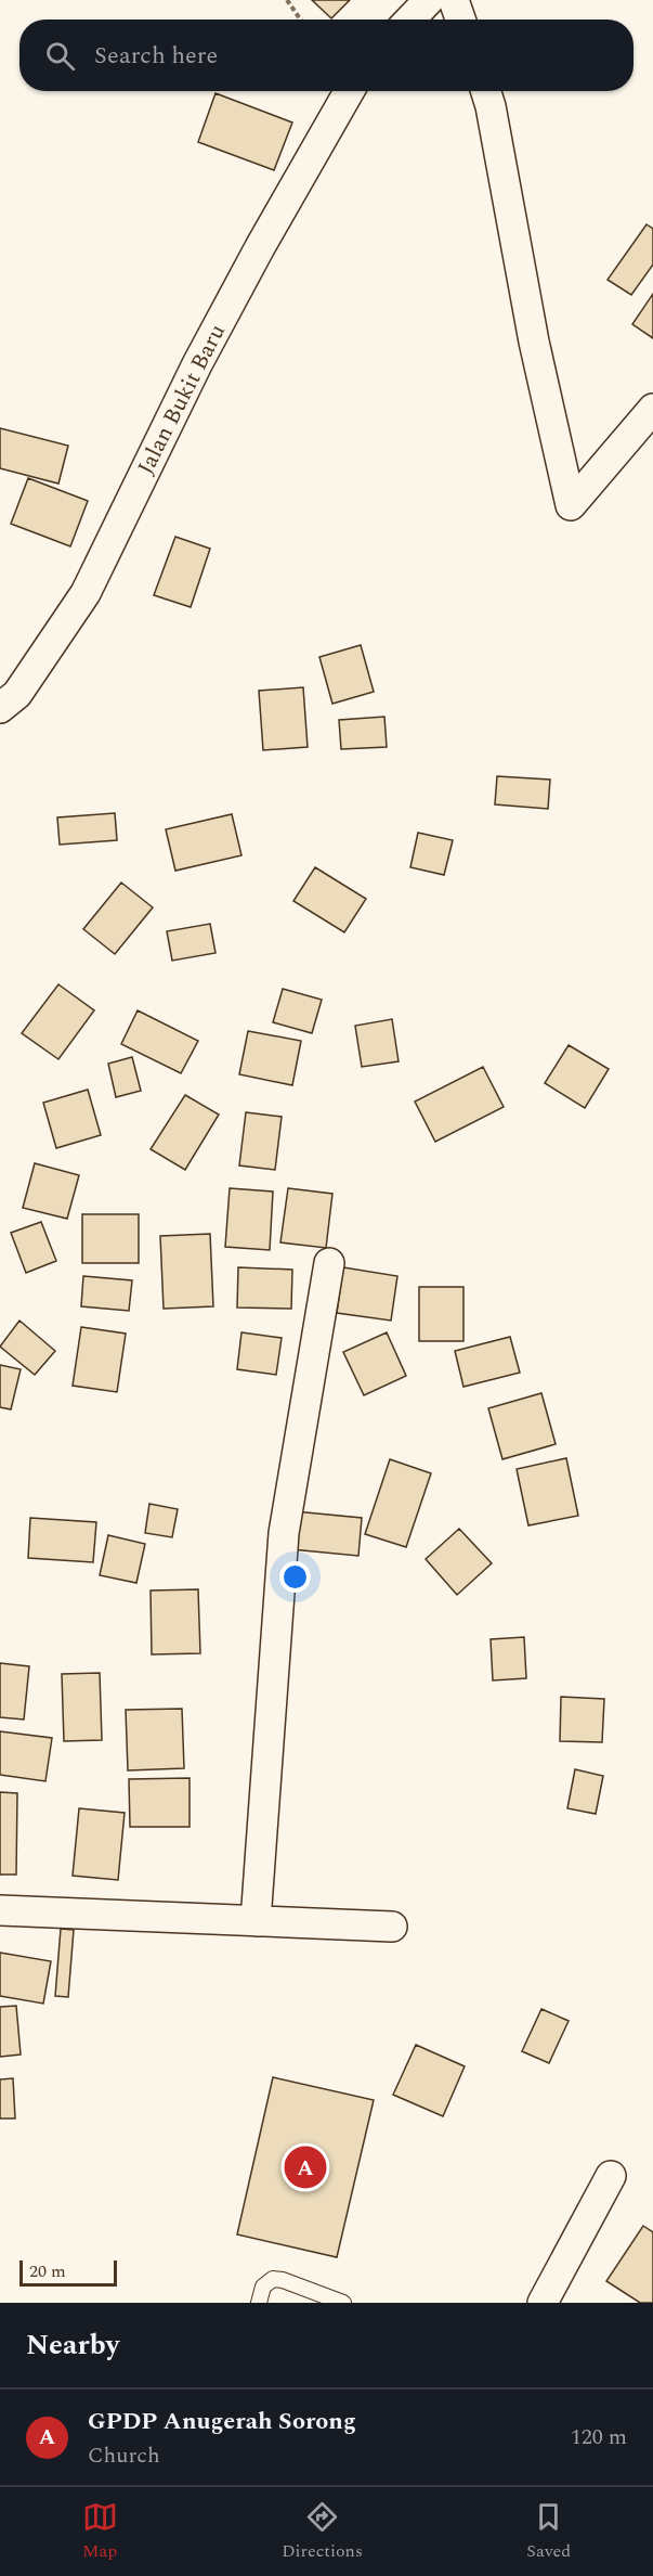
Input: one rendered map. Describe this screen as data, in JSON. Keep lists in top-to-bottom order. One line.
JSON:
{"streets":{"street":["Jalan Bukit Baru"]},"scale_bar":"20 m","page":{"search":"Search here","pins":"A","scale":"20 m","heading":"Nearby","list":[{"mark":"A","name":"GPDP Anugerah Sorong","note":"Church","value":"120 m"}],"nav":["Map","Directions","Saved"]}}
